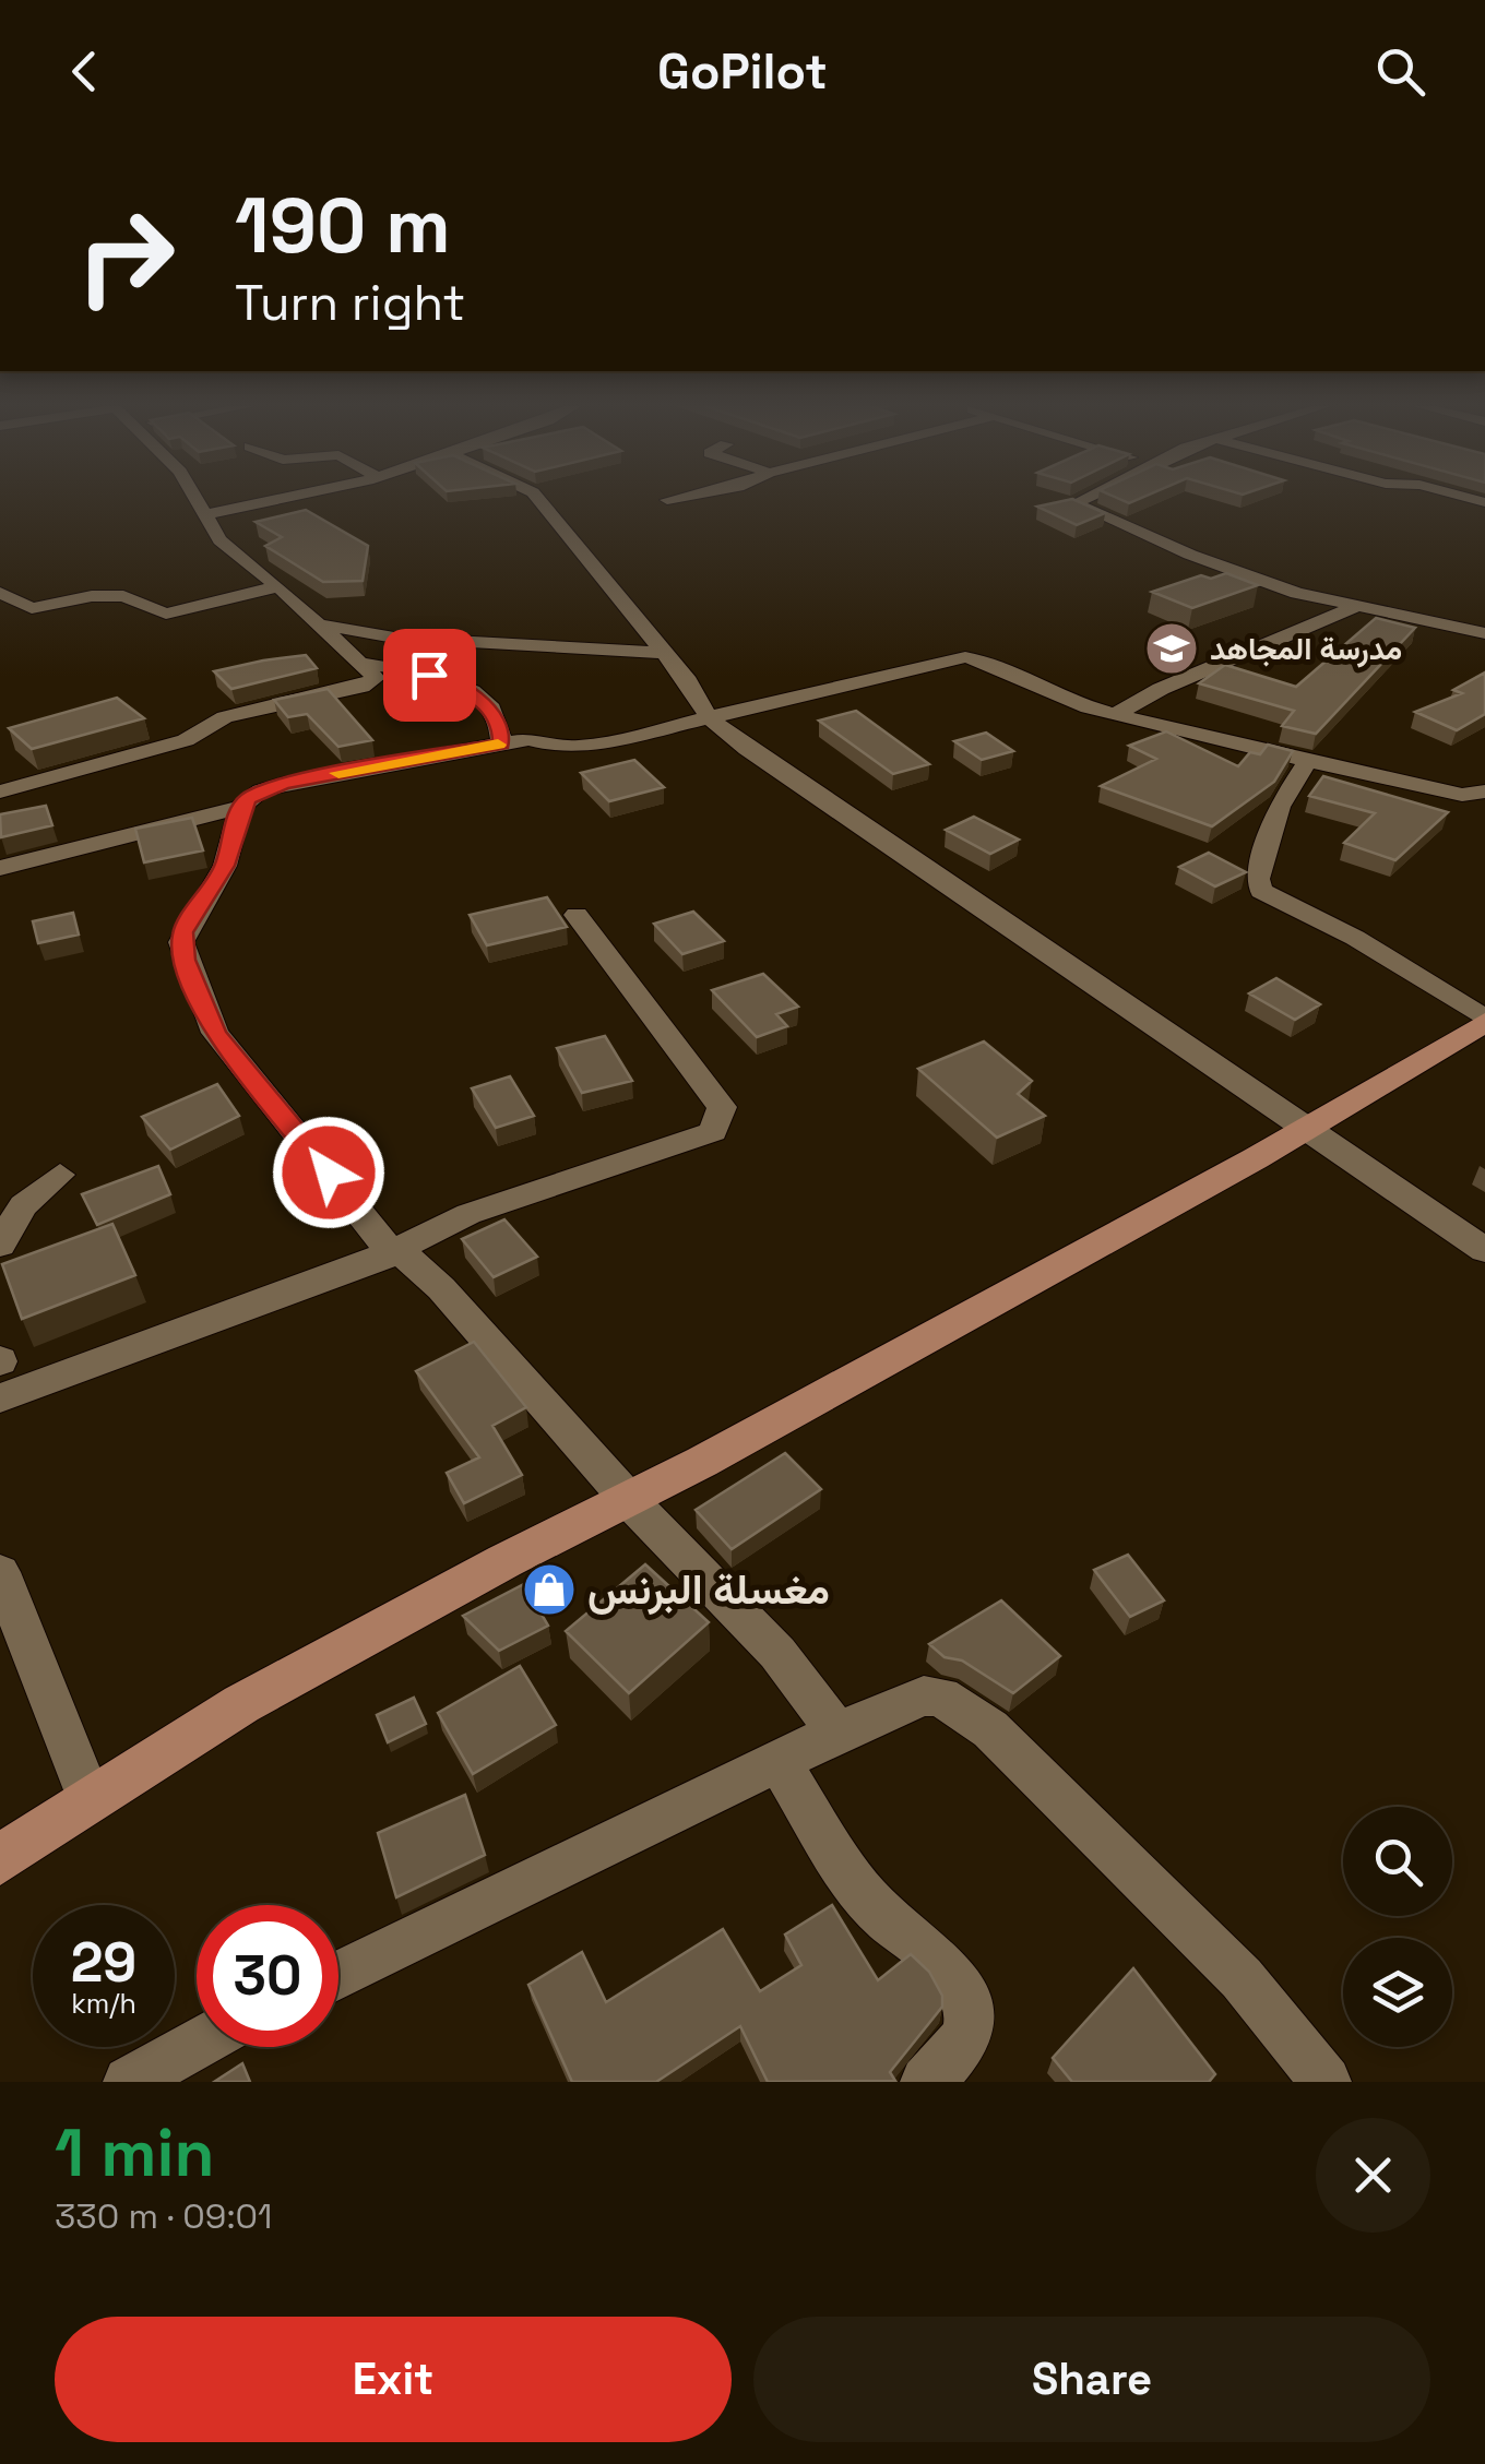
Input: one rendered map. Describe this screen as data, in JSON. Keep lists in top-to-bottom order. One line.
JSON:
{"places":{"school or university":["مدرسة المجاهد"],"shop":["مغسلة البرنس"]},"page":{"header":"GoPilot","turn":["190 m","Turn right"],"speed":"29 km/h","limit":"30","heading":["1 min","330 m · 09:01"],"buttons":["Exit","Share"]}}
